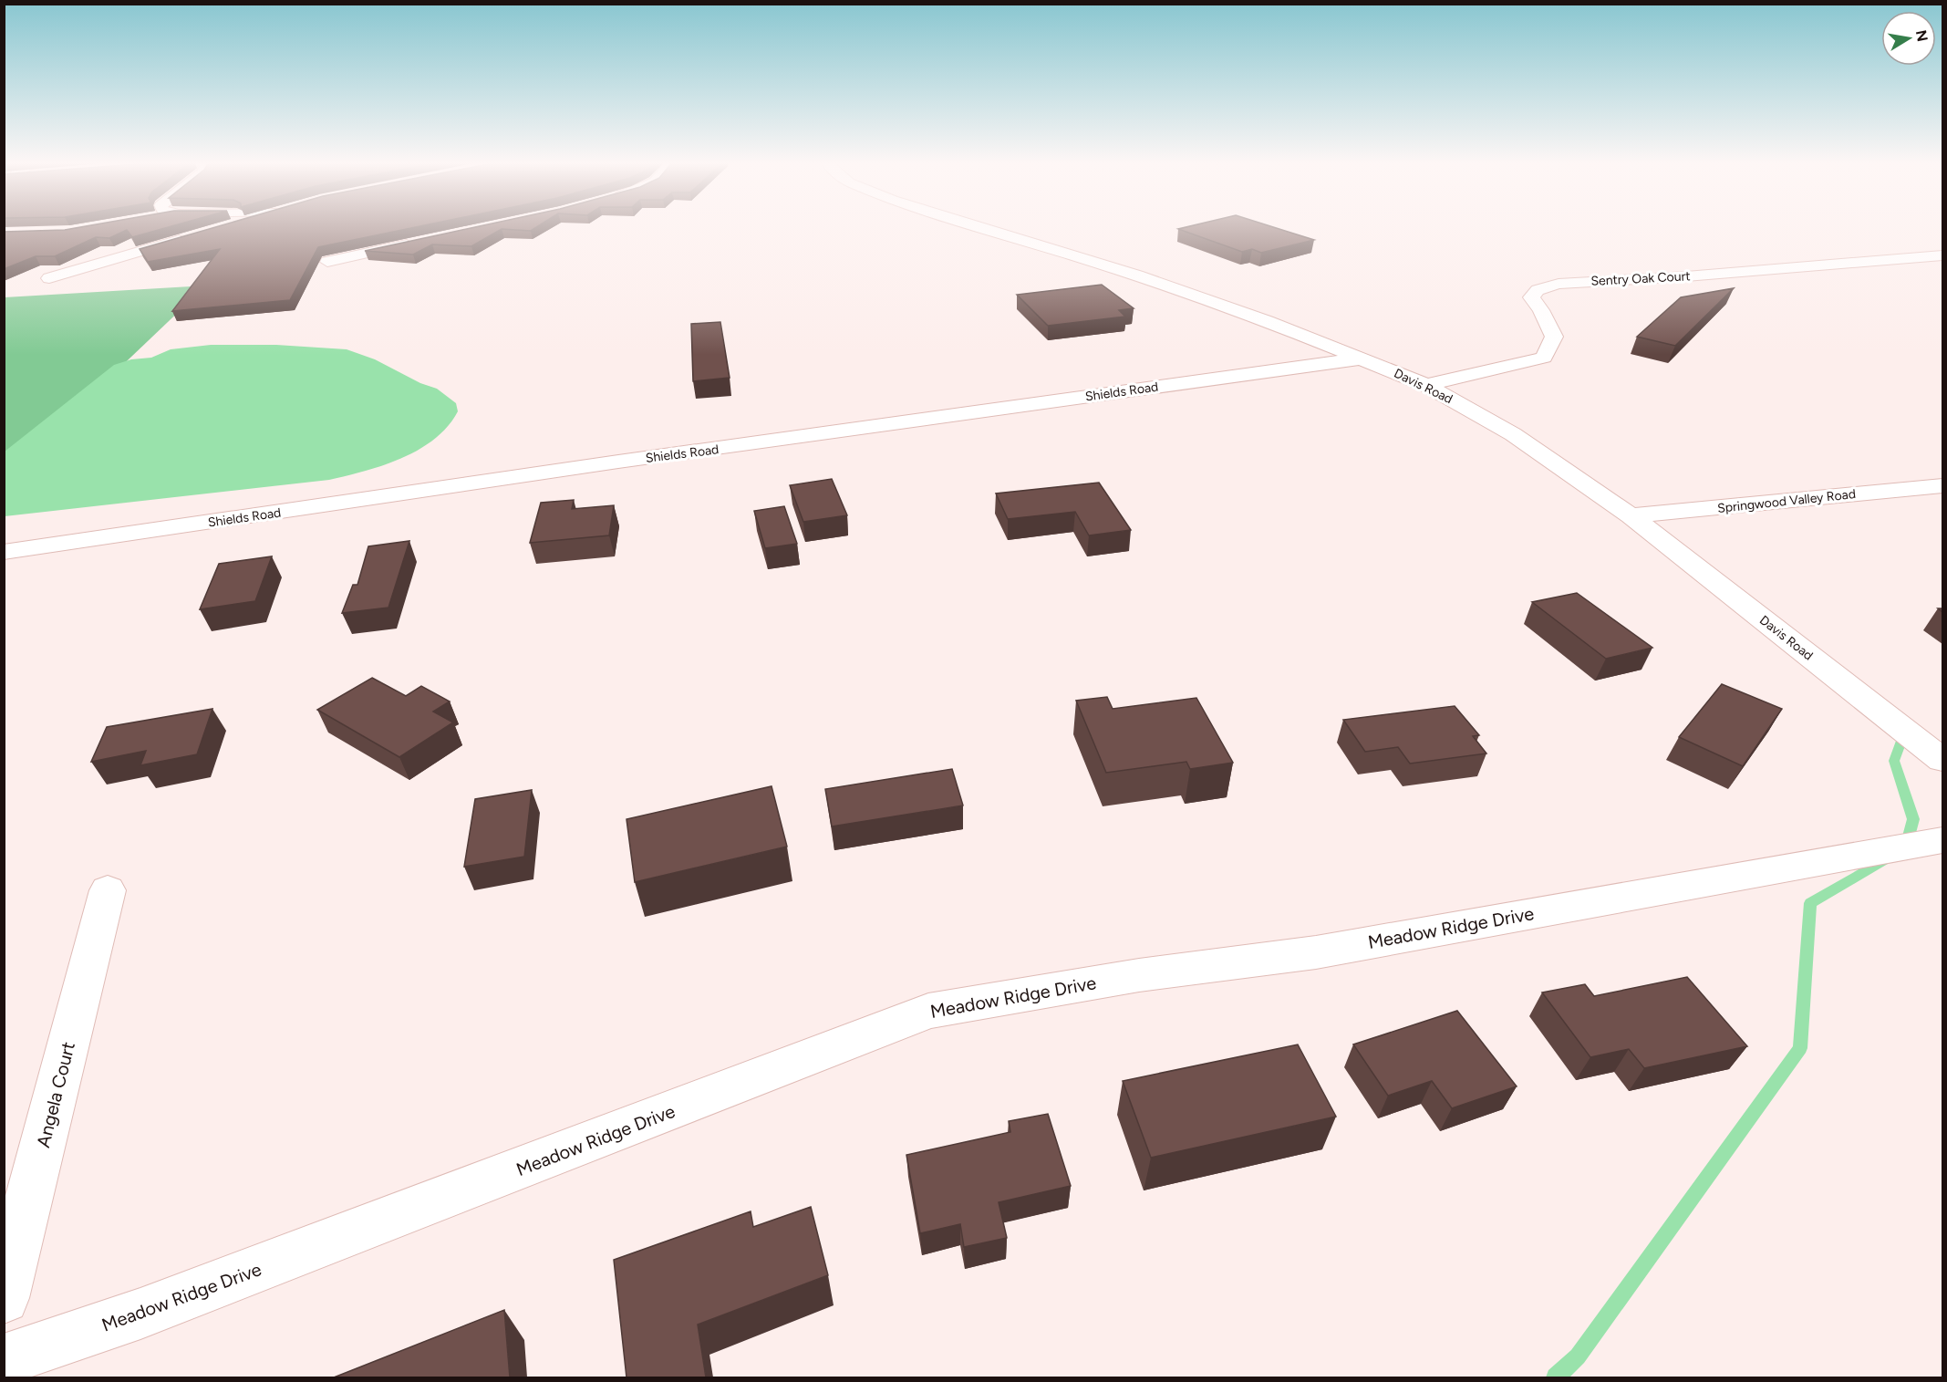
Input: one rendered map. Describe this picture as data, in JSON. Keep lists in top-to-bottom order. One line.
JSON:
{"streets":{"street":["Sentry Oak Court","Davis Road","Shields Road","Springwood Valley Road","Meadow Ridge Drive","Angela Court"]},"crossings":[["Sentry Oak Court","Davis Road"],["Davis Road","Shields Road"],["Davis Road","Springwood Valley Road"]],"north":"right"}
